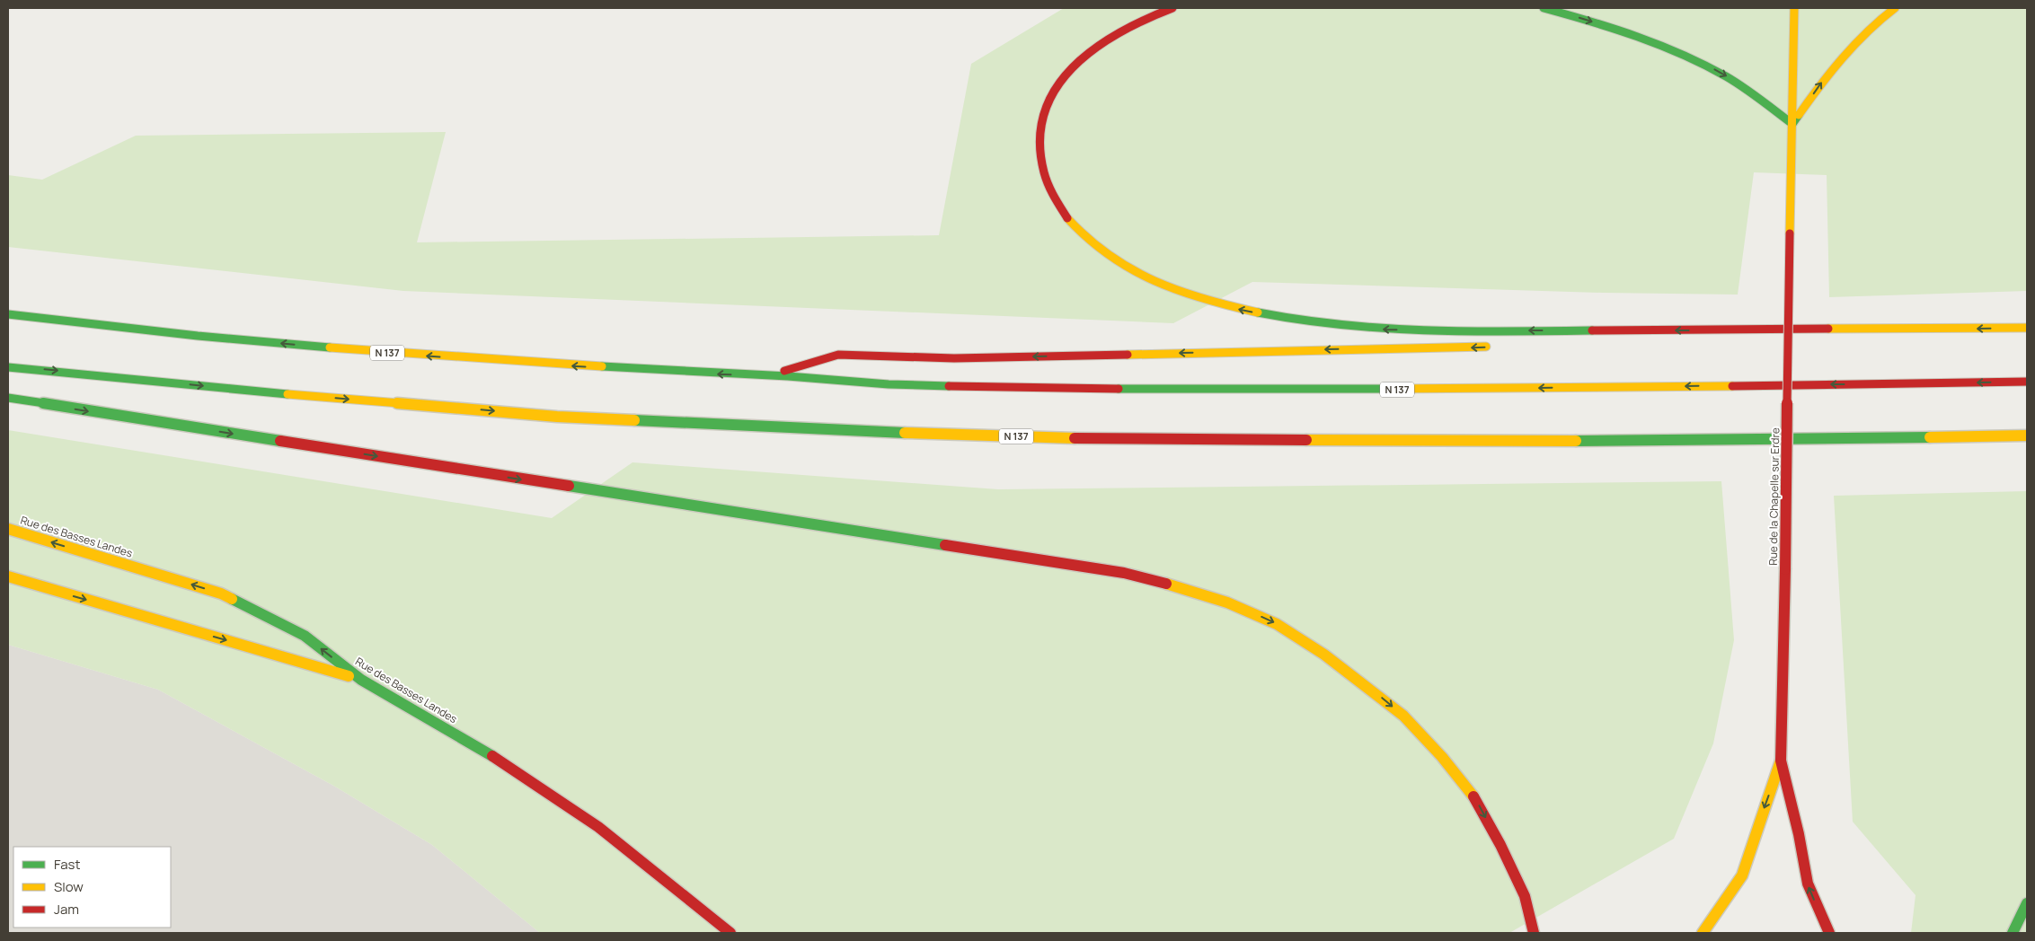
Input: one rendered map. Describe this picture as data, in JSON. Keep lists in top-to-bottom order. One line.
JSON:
{"streets":{"main road":["N 137","Rue de la Chapelle sur Erdre","Rue des Basses Landes"]},"legend":["Fast","Slow","Jam"]}
